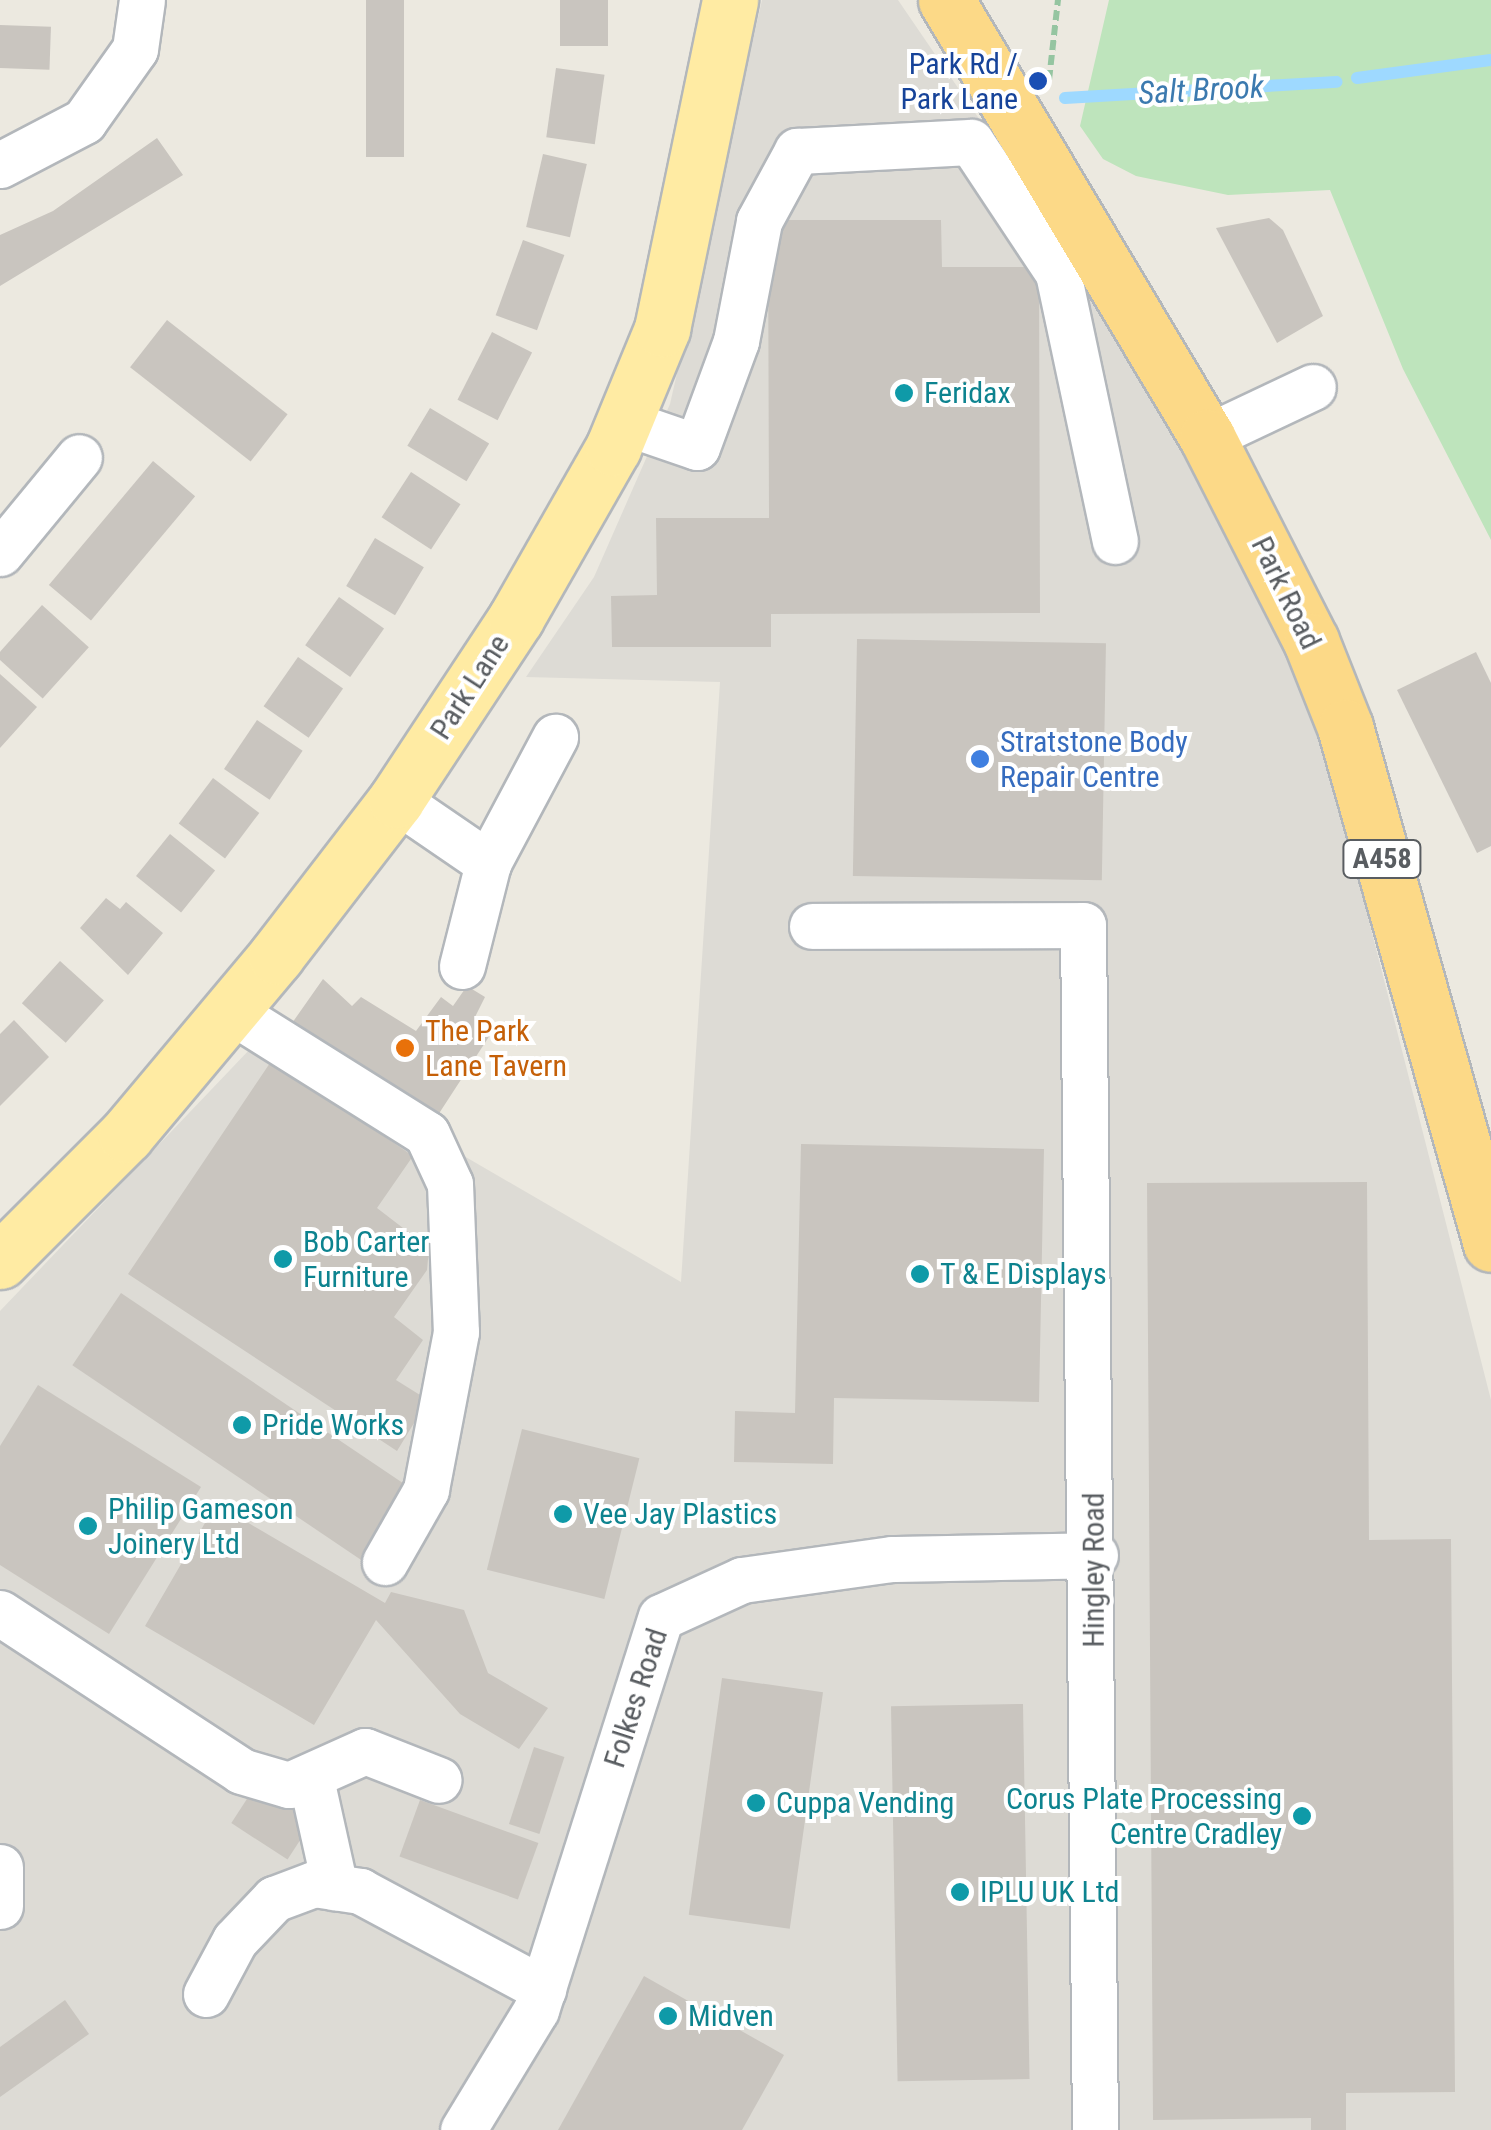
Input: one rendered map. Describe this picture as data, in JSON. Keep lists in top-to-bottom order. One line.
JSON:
{"streets":{"highway":["Park Road","A458"],"main road":["Park Lane"],"street":["Hingley Road","Folkes Road"]},"crossings":[["Hingley Road","Folkes Road"]],"water":["Salt Brook"],"places":["Park Rd / Park Lane","Feridax","Stratstone Body Repair Centre","The Park Lane Tavern","Bob Carter Furniture","T & E Displays","Pride Works","Vee Jay Plastics","Philip Gameson Joinery Ltd","Cuppa Vending","Corus Plate Processing Centre Cradley","IPLU UK Ltd","Midven"]}
